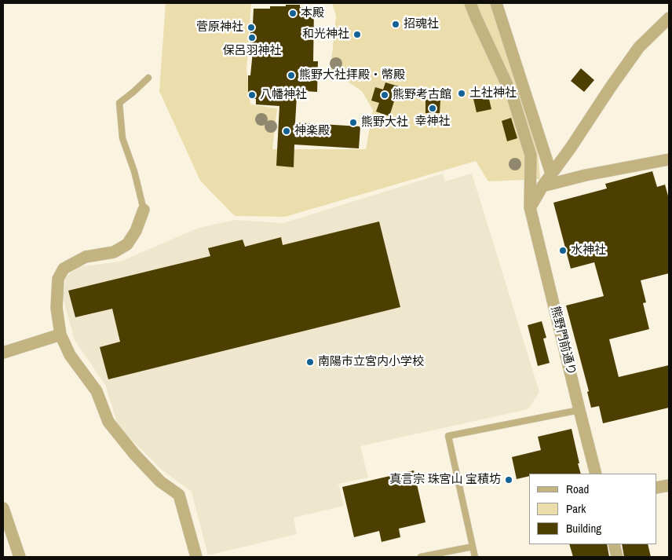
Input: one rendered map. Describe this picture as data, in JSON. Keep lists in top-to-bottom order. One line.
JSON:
{"streets":{"street":["熊野門前通り"]},"places":["本殿","招魂社","菅原神社","和光神社","保呂羽神社","熊野大社拝殿・幣殿","土社神社","八幡神社","熊野考古館","幸神社","熊野大社","神楽殿","水神社","南陽市立宮内小学校","真言宗 珠宮山 宝積坊"],"legend":["Road","Park","Building"]}
